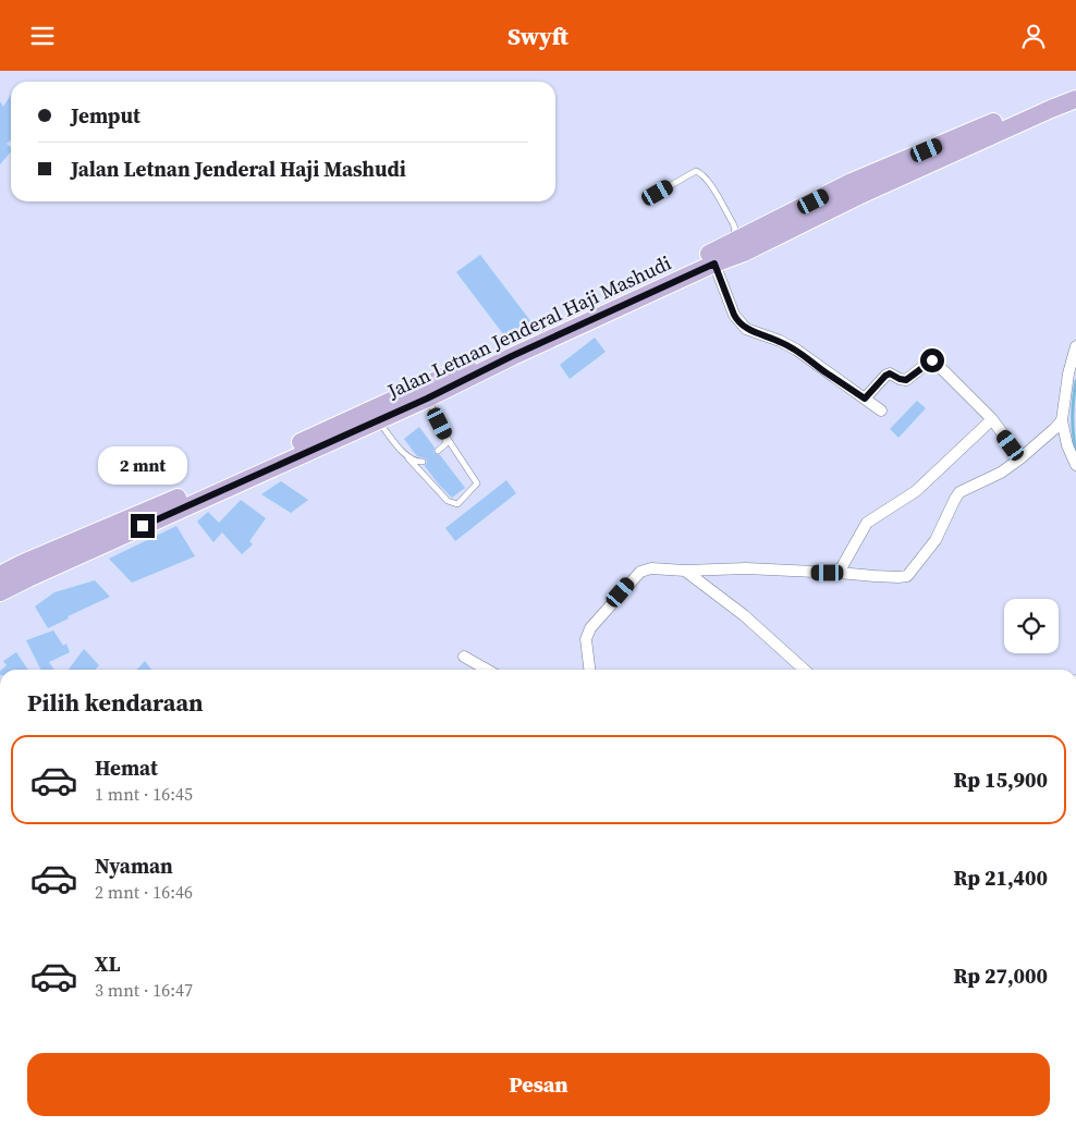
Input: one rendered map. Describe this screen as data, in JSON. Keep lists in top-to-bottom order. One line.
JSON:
{"streets":{"main road":["Jalan Letnan Jenderal Haji Mashudi"]},"page":{"header":"Swyft","banner":["Jemput","Jalan Letnan Jenderal Haji Mashudi"],"bubble":"2 mnt","heading":"Pilih kendaraan","list":[{"name":"Hemat","note":"1 mnt · 16:45","value":"Rp 15,900"},{"name":"Nyaman","note":"2 mnt · 16:46","value":"Rp 21,400"},{"name":"XL","note":"3 mnt · 16:47","value":"Rp 27,000"}],"buttons":"Pesan"}}
